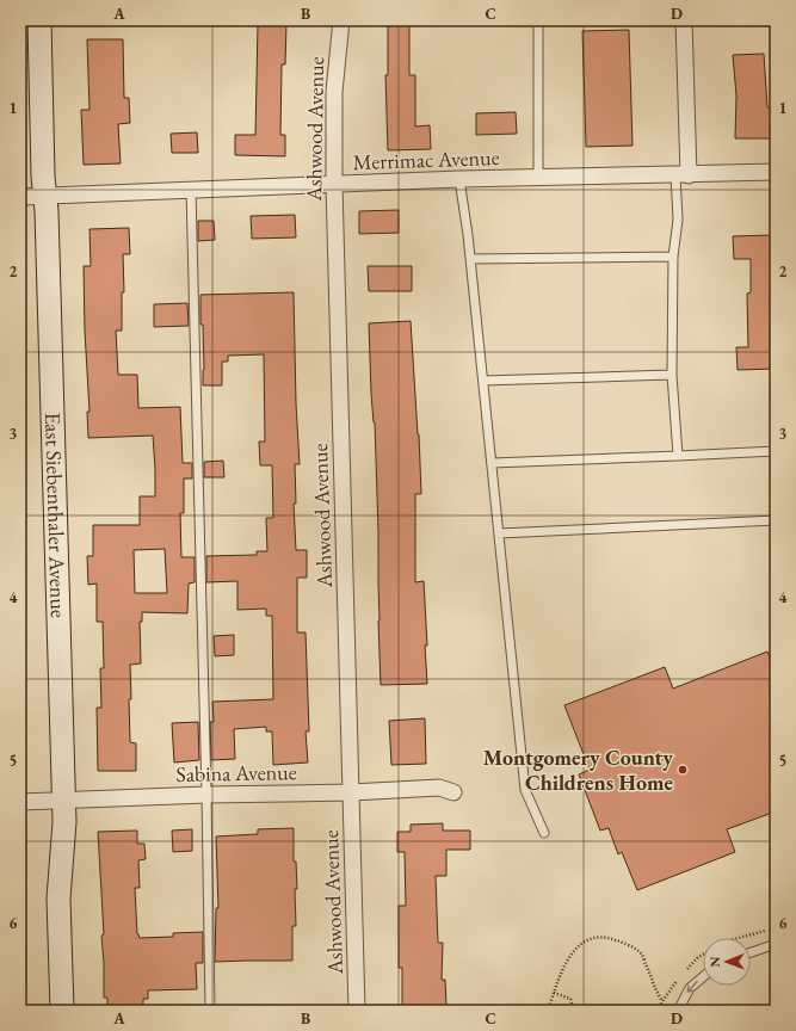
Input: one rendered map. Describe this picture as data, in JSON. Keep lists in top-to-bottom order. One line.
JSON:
{"streets":{"main road":["East Siebenthaler Avenue"],"street":["Ashwood Avenue","Merrimac Avenue","Sabina Avenue"]},"crossings":[["Ashwood Avenue","Merrimac Avenue"],["Ashwood Avenue","Sabina Avenue"],["Merrimac Avenue","East Siebenthaler Avenue"],["East Siebenthaler Avenue","Sabina Avenue"]],"places":["Montgomery County Childrens Home"],"north":"left","grid":{"columns":["A","B","C","D"],"rows":["1","2","3","4","5","6"]}}
